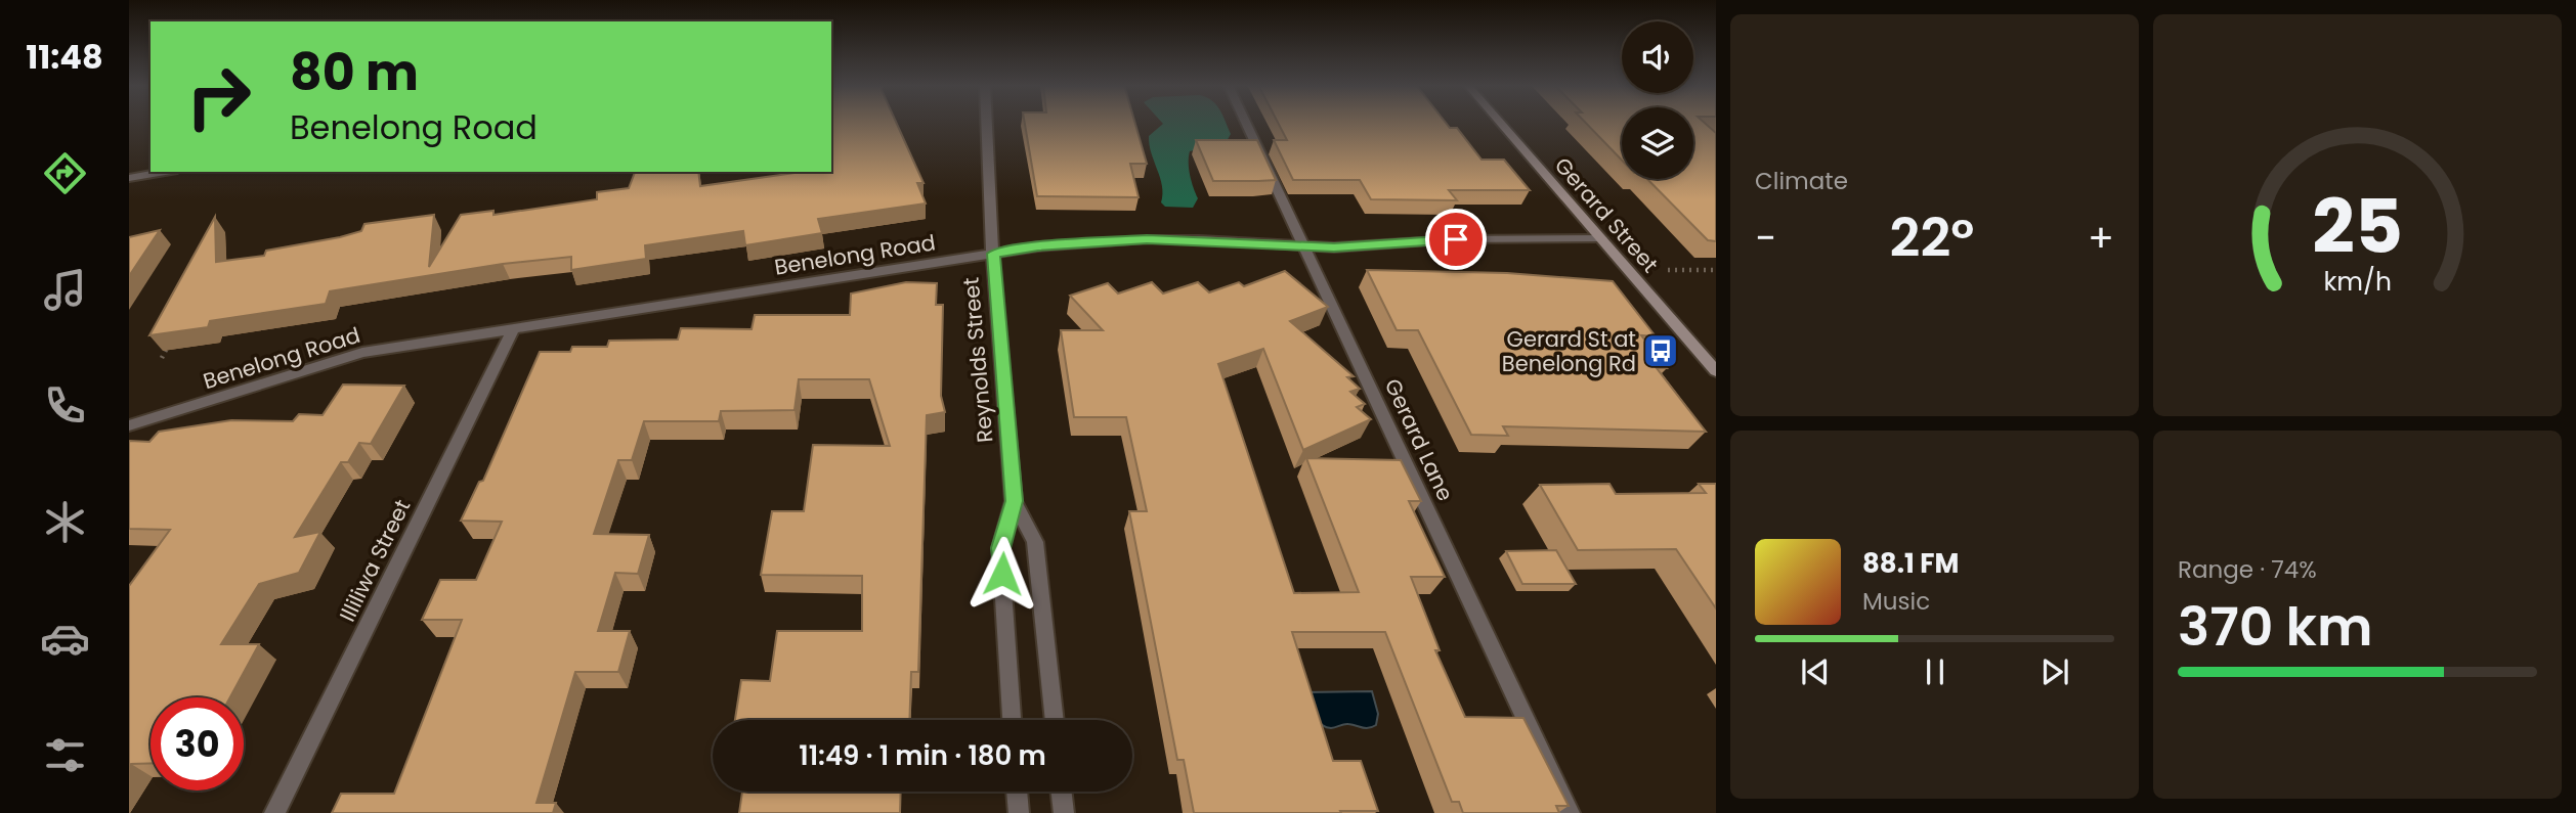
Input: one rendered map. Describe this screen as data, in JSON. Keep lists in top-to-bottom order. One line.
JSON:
{"streets":{"main road":["Gerard Street"],"street":["Benelong Road","Reynolds Street","Gerard Lane","Illiliwa Street"]},"crossings":[["Gerard Street","Benelong Road"],["Benelong Road","Reynolds Street"],["Benelong Road","Gerard Lane"],["Benelong Road","Illiliwa Street"]],"places":{"bus stop":["Gerard St at Benelong Rd"]},"page":{"tabs":"11:48","tile":["Climate",["Range · 74%","370 km"]],"turn":["80 m","Benelong Road"],"heat":["−","22°","+"],"song":["88.1 FM","Music"],"limit":"30","trip":"11:49 · 1 min · 180 m","gauge":["25","km/h"]}}
